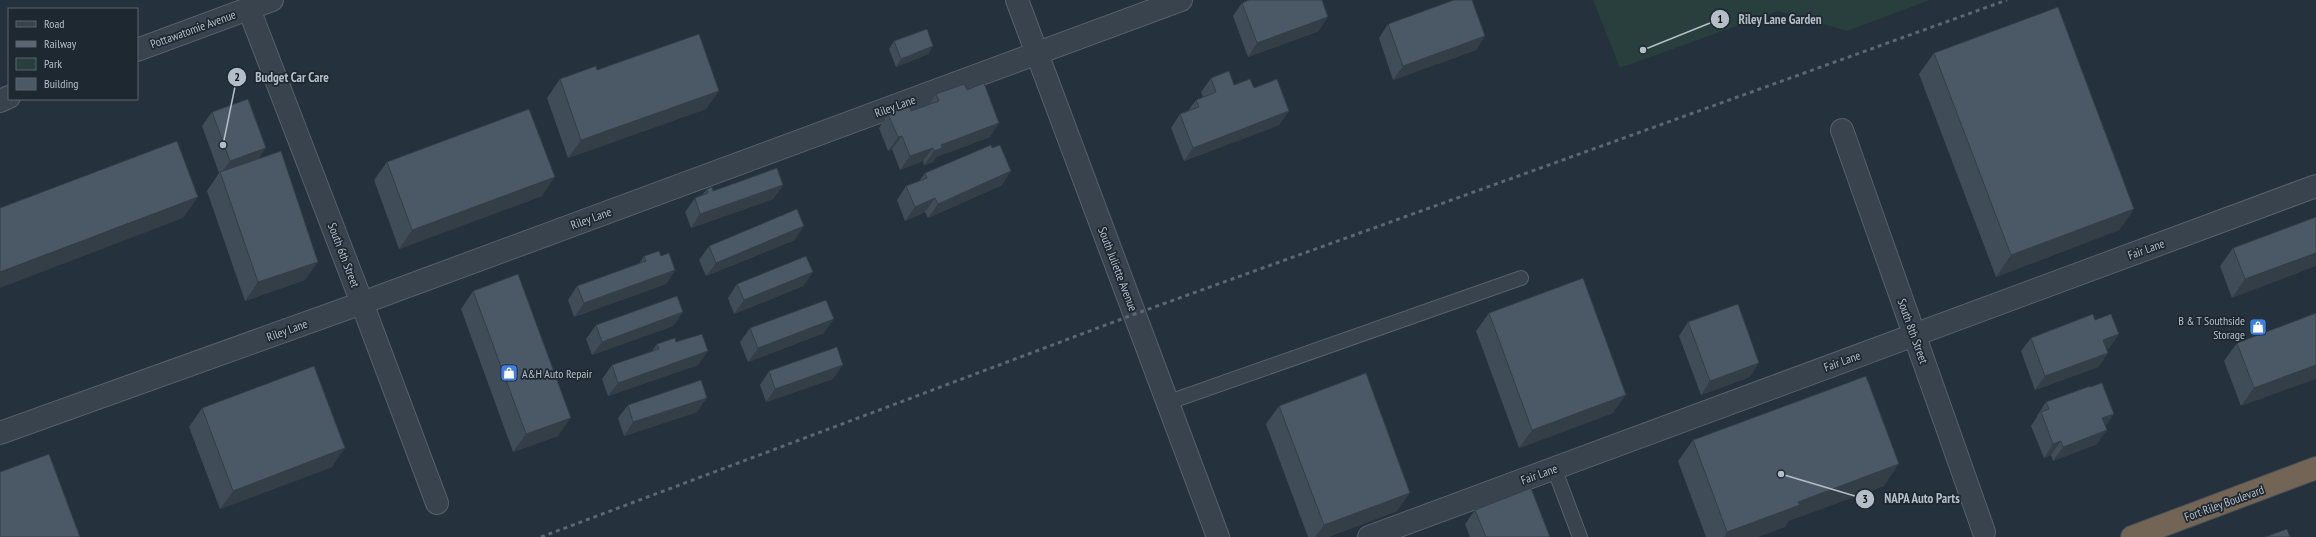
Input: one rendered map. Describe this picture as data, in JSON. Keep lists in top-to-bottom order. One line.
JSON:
{"streets":{"highway":["Fort Riley Boulevard"],"street":["Pottawatomie Avenue","Riley Lane","Fair Lane","South 6th Street","South Juliette Avenue","South 8th Street"]},"crossings":[["Pottawatomie Avenue","South 6th Street"],["Riley Lane","South 6th Street"],["Riley Lane","South Juliette Avenue"],["Fair Lane","South 8th Street"]],"places":{"other":["Riley Lane Garden","Budget Car Care","NAPA Auto Parts"],"shop":["B & T Southside Storage","A&H Auto Repair"]},"legend":["Road","Railway","Park","Building"]}
